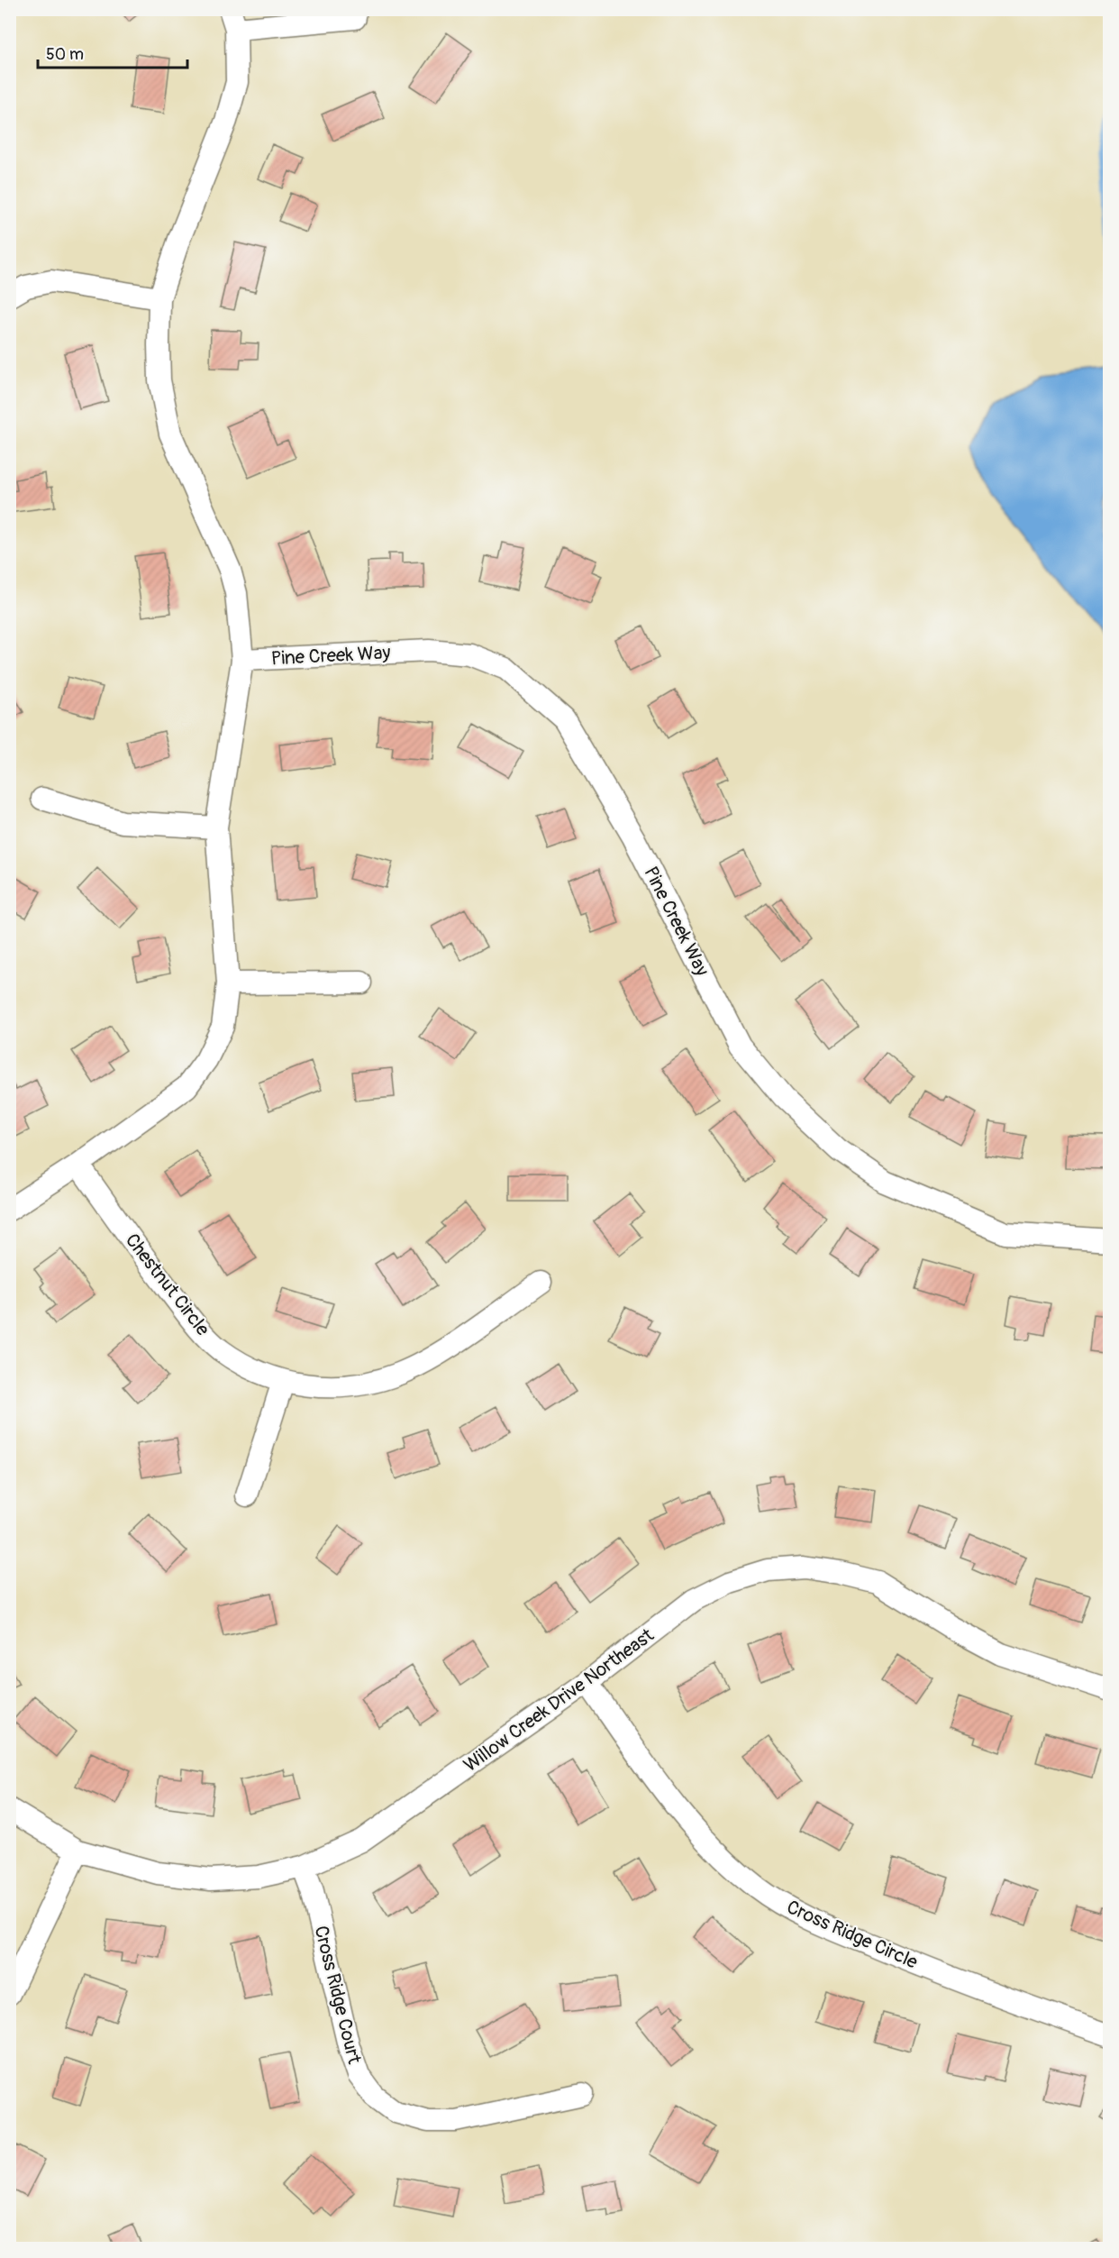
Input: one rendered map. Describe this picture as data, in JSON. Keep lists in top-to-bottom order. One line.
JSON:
{"streets":{"street":["Pine Creek Way","Chestnut Circle","Willow Creek Drive Northeast","Cross Ridge Circle","Cross Ridge Court"]},"crossings":[["Willow Creek Drive Northeast","Cross Ridge Circle"],["Willow Creek Drive Northeast","Cross Ridge Court"]],"scale_bar":"50 m"}
